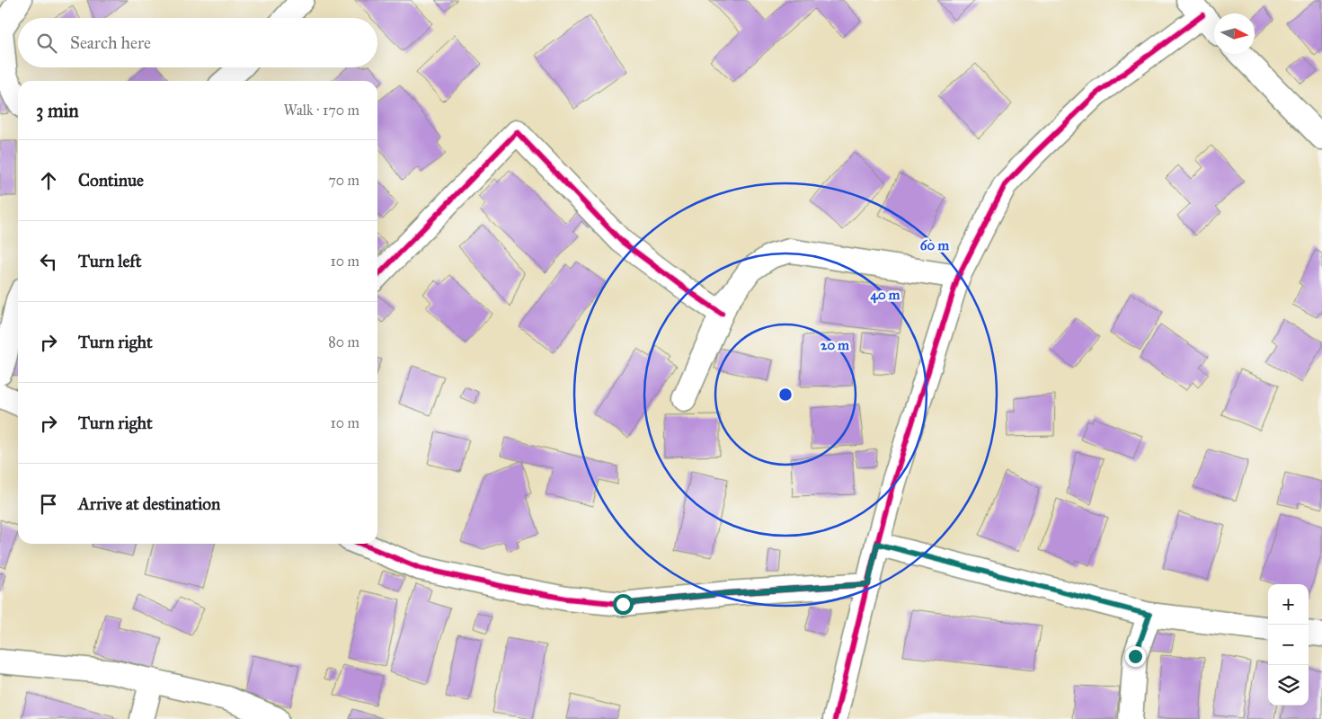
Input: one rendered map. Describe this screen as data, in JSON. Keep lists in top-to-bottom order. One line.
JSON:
{"north":"right","page":{"search":"Search here","heading":["3 min","Walk · 170 m"],"list":[["Continue","70 m"],["Turn left","10 m"],["Turn right","80 m"],["Turn right","10 m"],"Arrive at destination"],"map_buttons":["+","−"]},"rings":["60 m","40 m","20 m"]}
